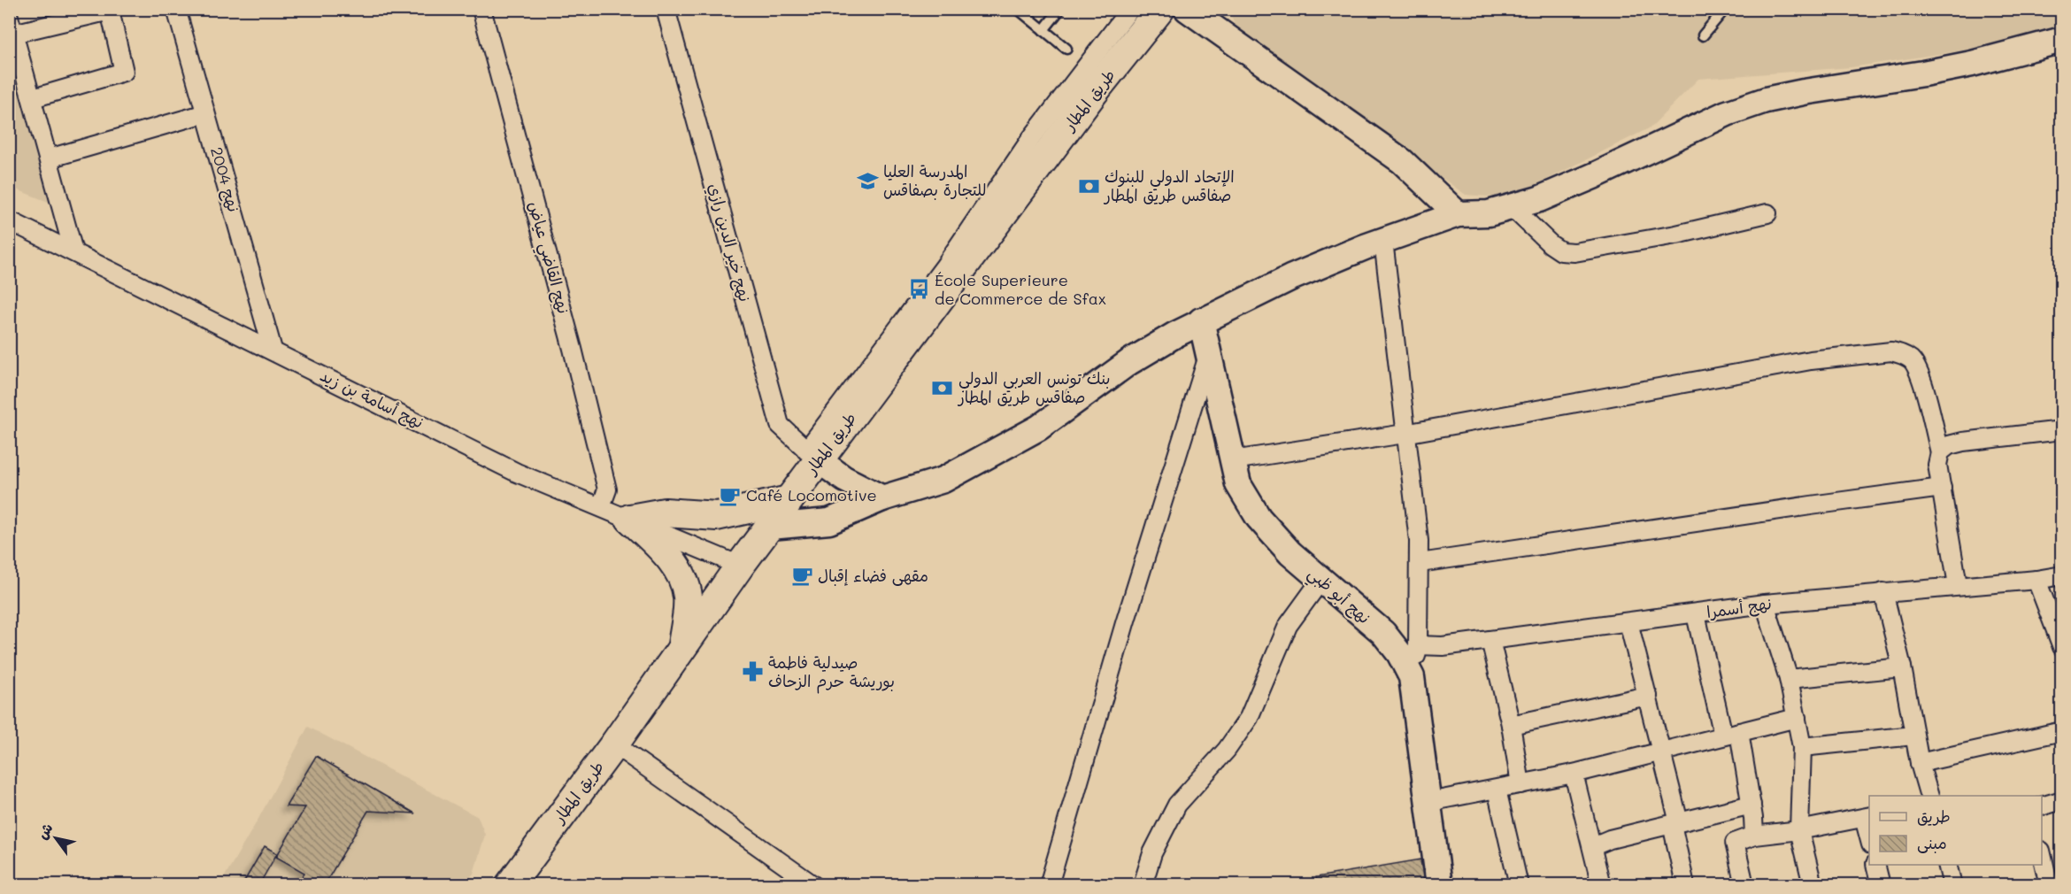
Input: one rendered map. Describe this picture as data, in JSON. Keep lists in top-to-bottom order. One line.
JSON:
{"streets":{"main road":["طريق المطار","نهج أبو ظبي"],"street":["نهج 2004","نهج خير الدين رازي","نهج القاضي عياض","نهج أسامة بن زيد","نهج أسمرا"]},"crossings":[["طريق المطار","نهج خير الدين رازي"],["طريق المطار","نهج أسامة بن زيد"],["نهج 2004","نهج أسامة بن زيد"],["نهج القاضي عياض","نهج أسامة بن زيد"]],"places":{"school or university":["المدرسة العليا للتجارة بصفاقس"],"bank":["الإتحاد الدولي للبنوك صفاقس طريق المطار","بنك تونس العربي الدولي صفاقس طريق المطار"],"bus stop":["École Superieure de Commerce de Sfax"],"cafe":["Café Locomotive","مقهى فضاء إقبال"],"pharmacy":["صيدلية فاطمة بوريشة حرم الزحاف"]},"legend":["طريق","مبنى"],"north":"top left"}
